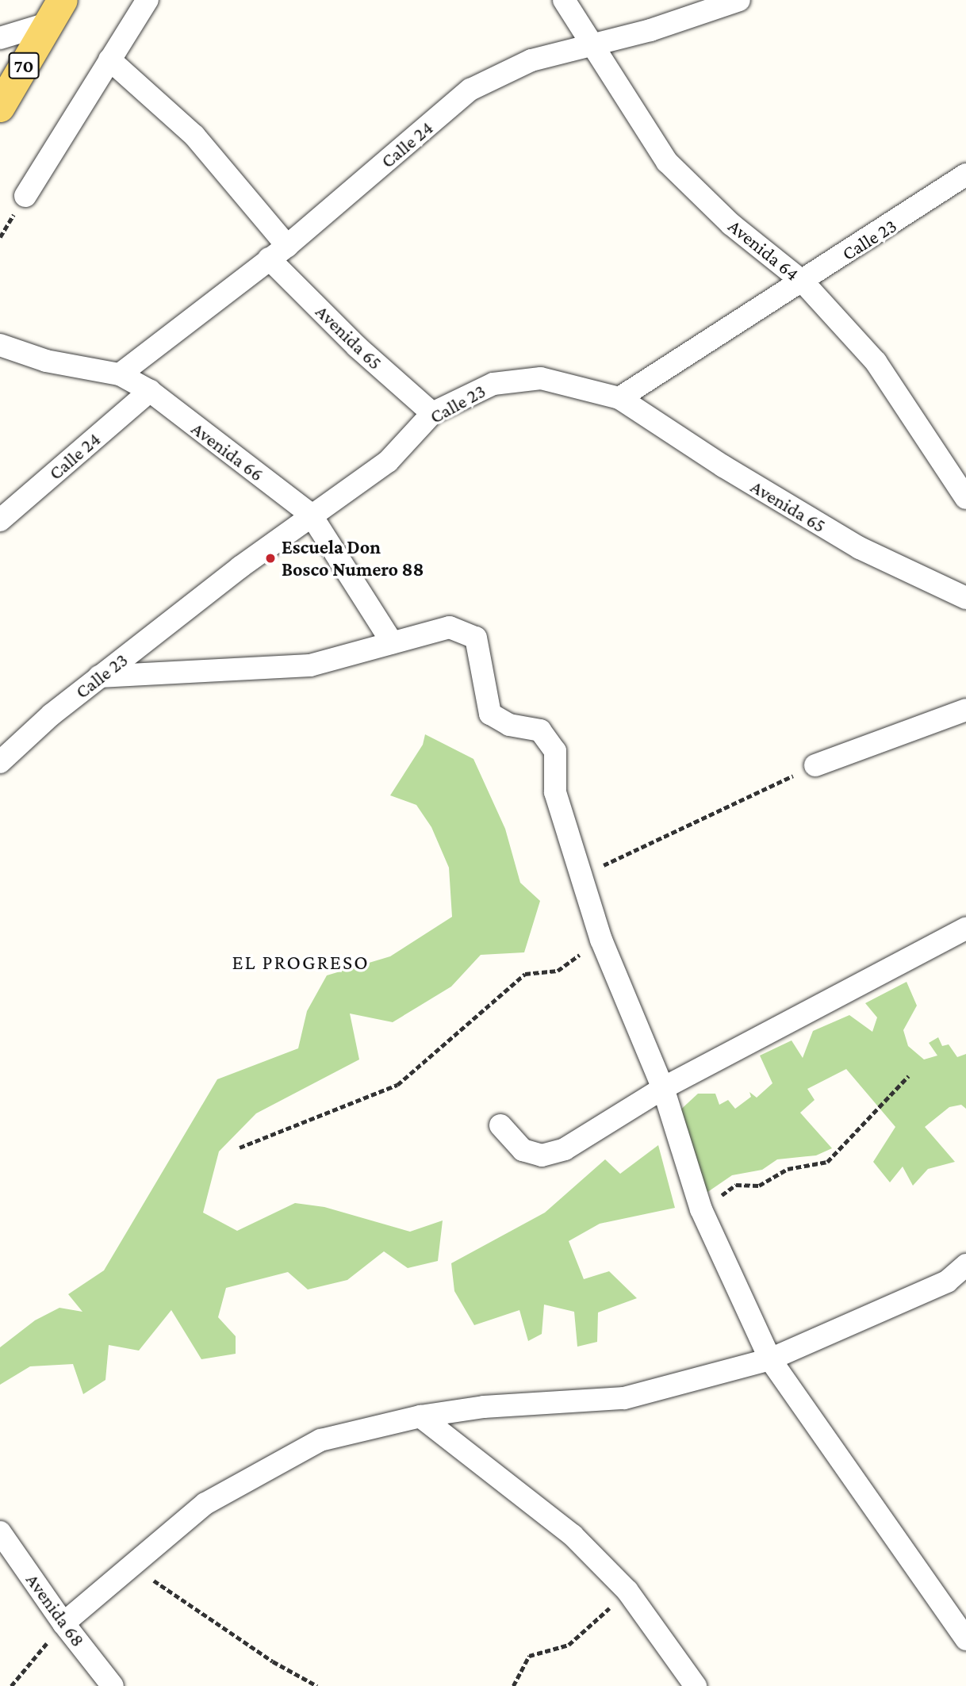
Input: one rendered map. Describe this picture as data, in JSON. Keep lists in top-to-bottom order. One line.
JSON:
{"streets":{"main road":["70"],"street":["Calle 24","Calle 23","Avenida 64","Avenida 65","Avenida 66","Avenida 68"]},"crossings":[["Calle 24","Avenida 64"],["Calle 24","Avenida 65"],["Calle 24","Avenida 66"],["Calle 23","Avenida 64"],["Calle 23","Avenida 65"],["Calle 23","Avenida 66"]],"districts":["EL PROGRESO"],"places":["Escuela Don Bosco Numero 88"]}
